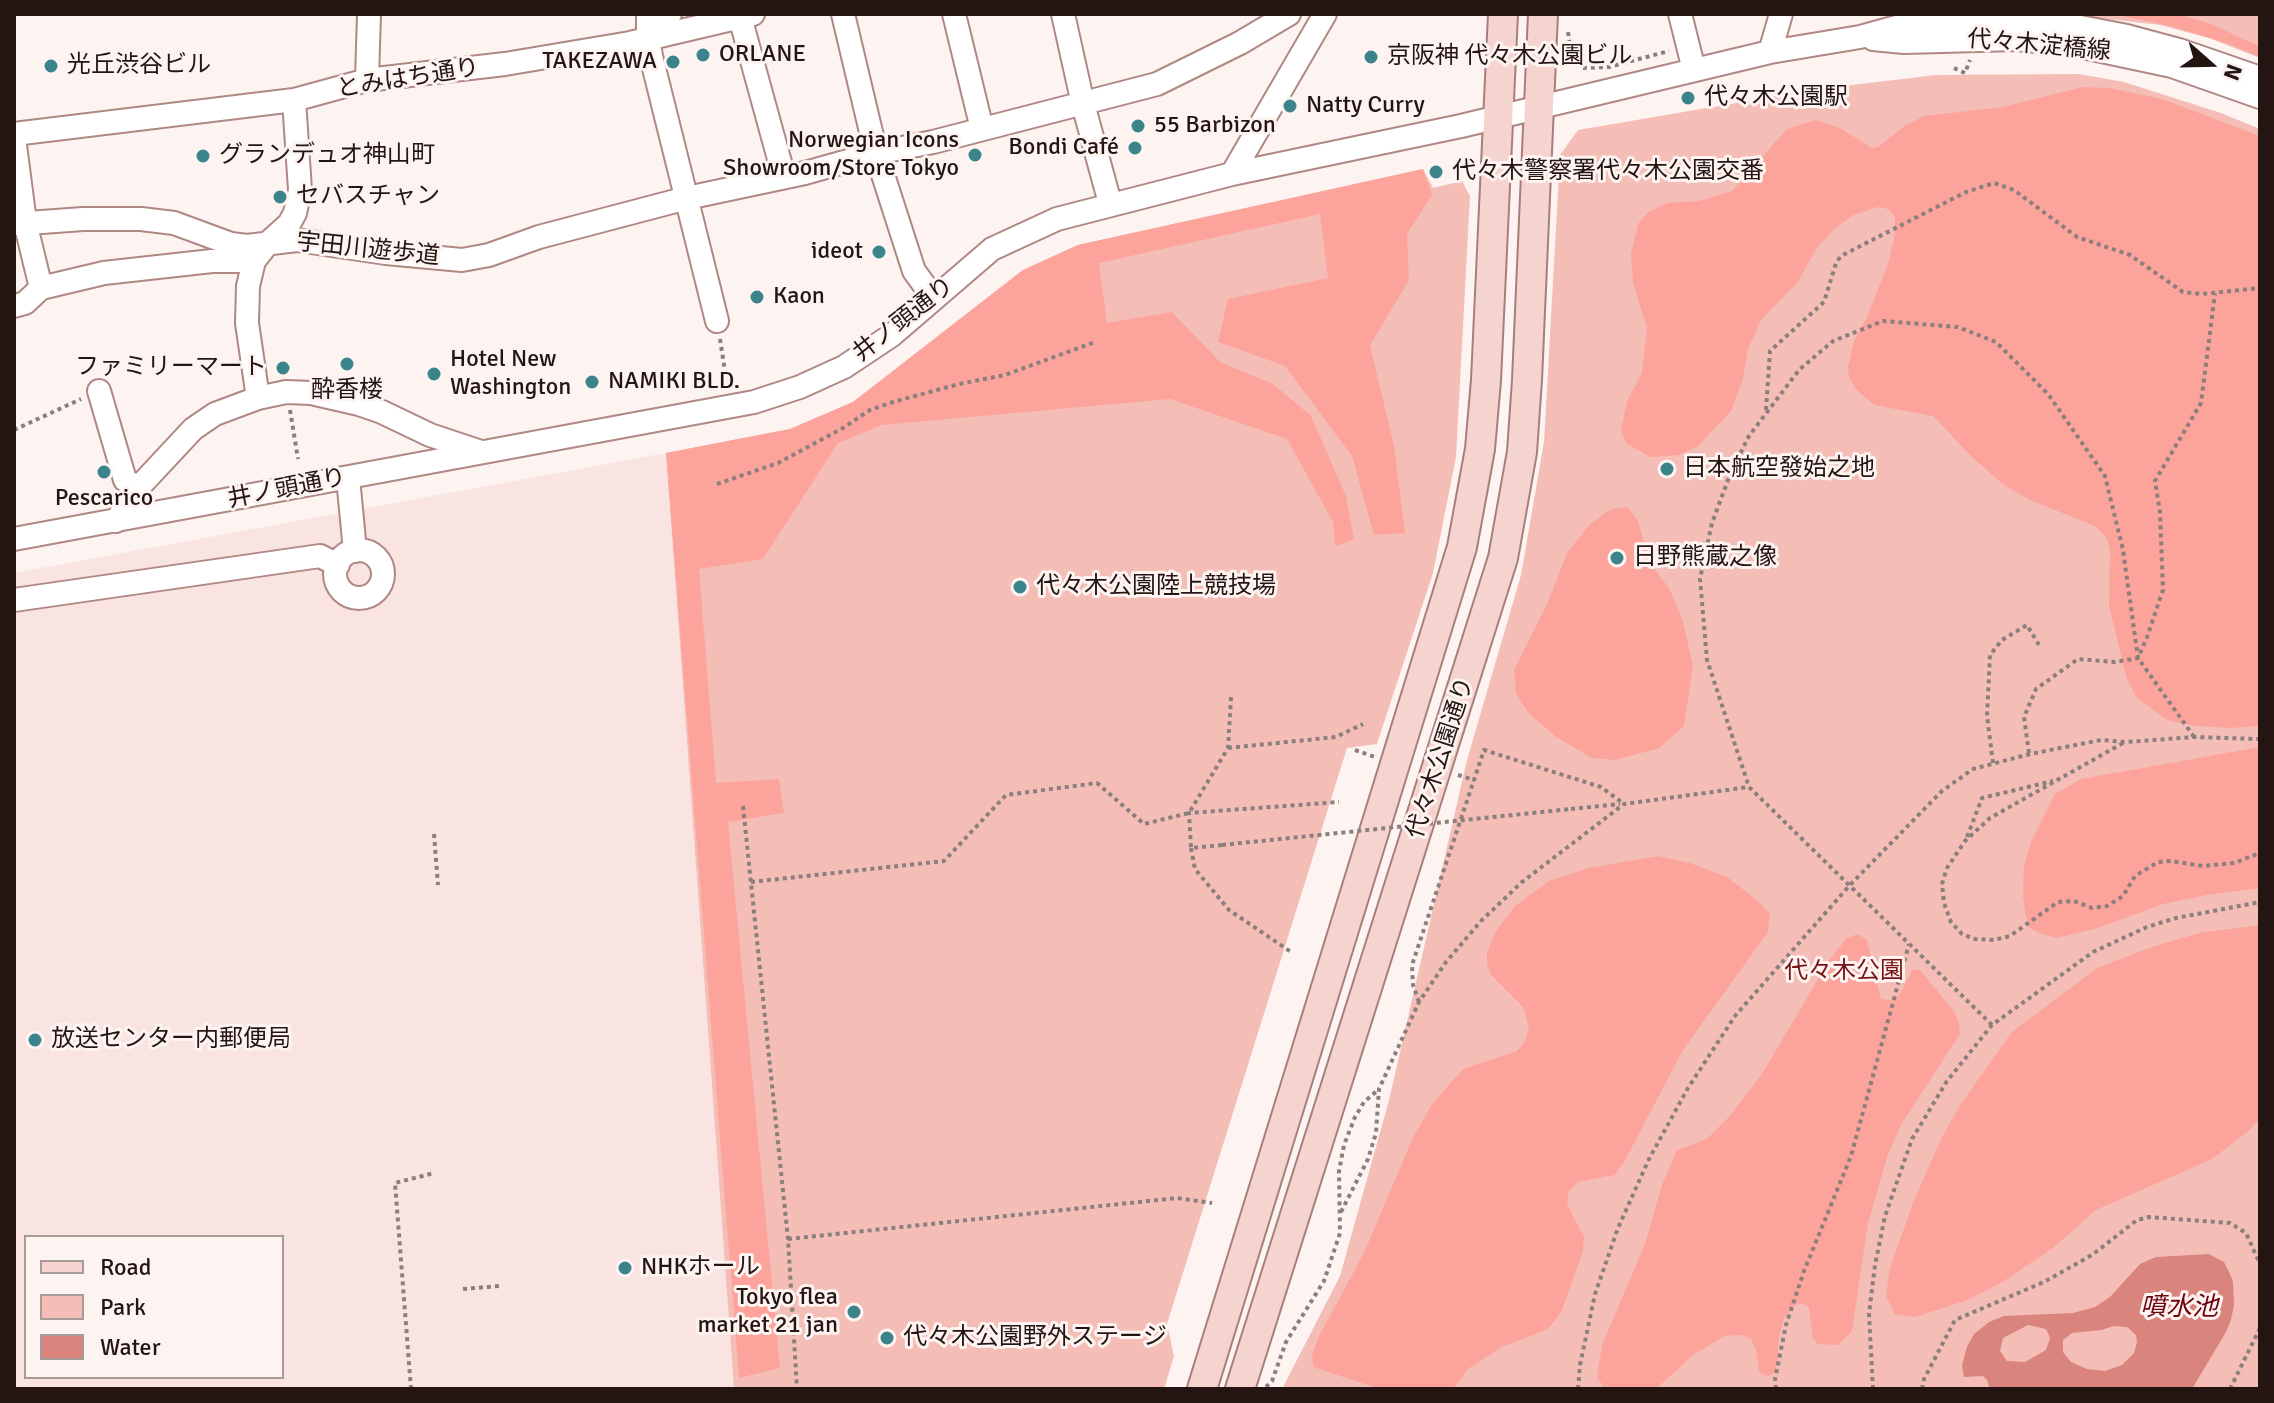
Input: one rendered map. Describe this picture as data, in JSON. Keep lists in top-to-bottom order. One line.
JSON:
{"streets":{"main road":["代々木公園通り"],"street":["代々木淀橋線","とみはち通り","宇田川遊歩道","井ノ頭通り"]},"crossings":[["代々木淀橋線","井ノ頭通り"],["代々木淀橋線","代々木公園通り"],["井ノ頭通り","代々木公園通り"]],"water":["噴水池"],"parks":["代々木公園"],"places":["ORLANE","京阪神 代々木公園ビル","TAKEZAWA","光丘渋谷ビル","代々木公園駅","Natty Curry","55 Barbizon","Bondi Café","Norwegian Icons Showroom/Store Tokyo","グランデュオ神山町","代々木警察署代々木公園交番","セバスチャン","ideot","Kaon","酔香楼","ファミリーマート","Hotel New Washington","NAMIKI BLD.","日本航空發始之地","Pescarico","日野熊蔵之像","代々木公園陸上競技場","放送センター内郵便局","NHKホール","Tokyo flea market 21 jan","代々木公園野外ステージ"],"legend":["Road","Park","Water"],"north":"right"}
